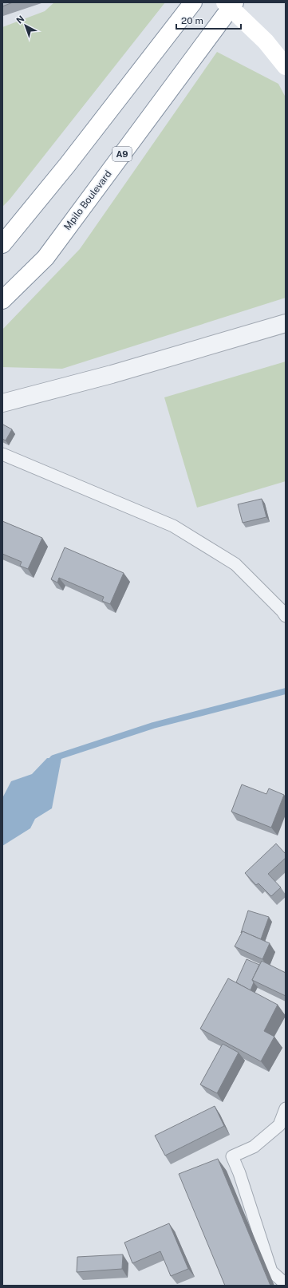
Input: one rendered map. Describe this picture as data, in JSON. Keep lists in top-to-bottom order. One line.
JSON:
{"streets":{"main road":["A9","Mpilo Boulevard"]},"scale_bar":"20 m","north":"top left"}
